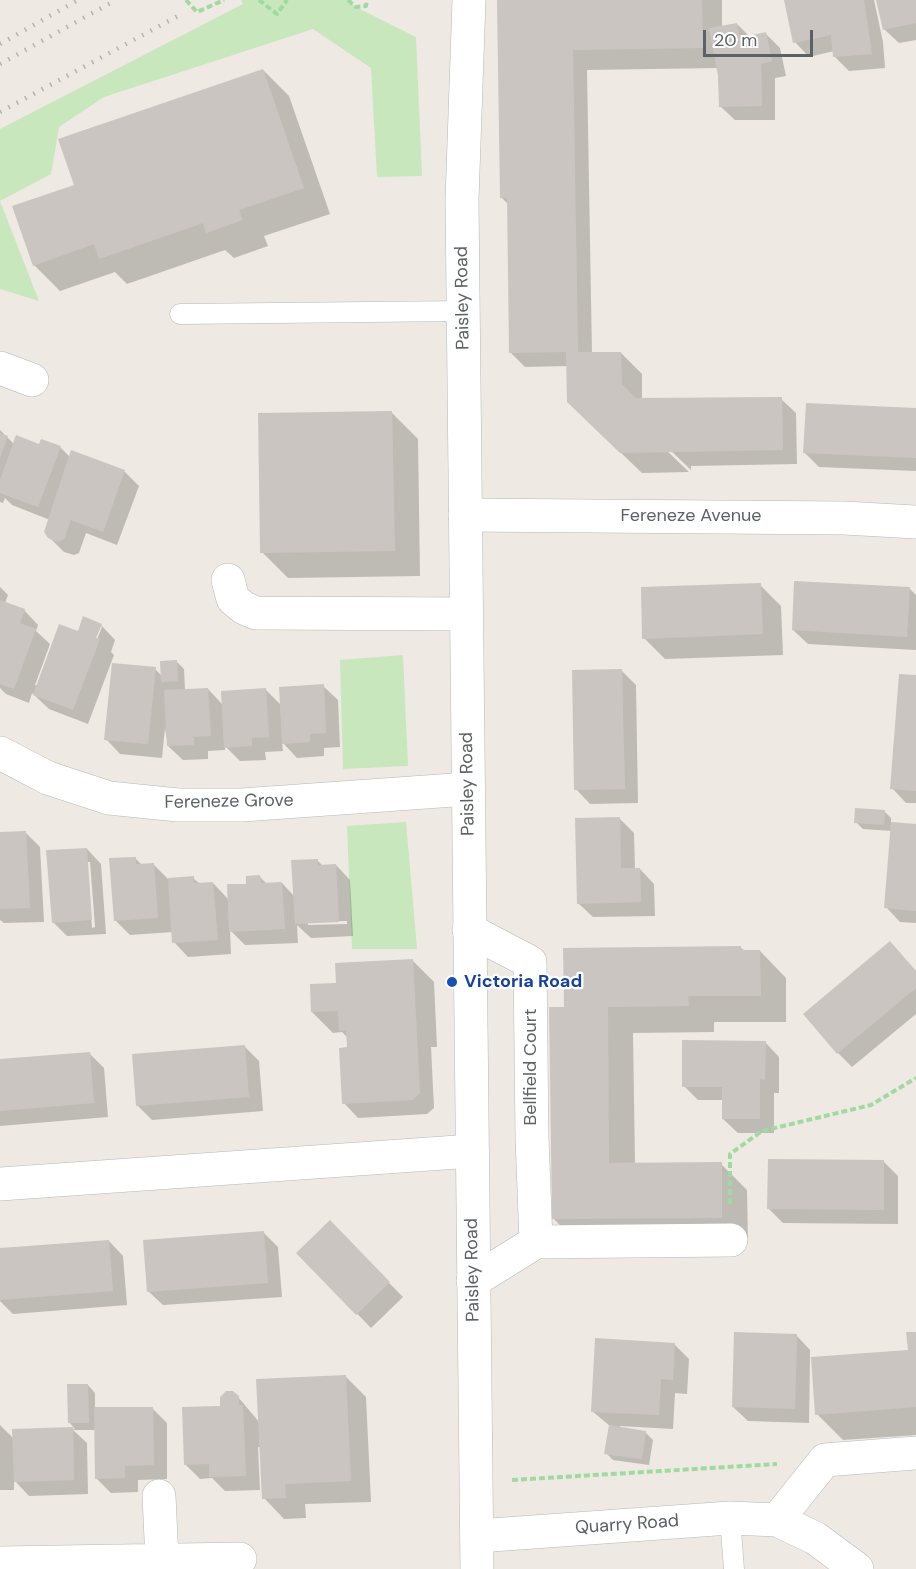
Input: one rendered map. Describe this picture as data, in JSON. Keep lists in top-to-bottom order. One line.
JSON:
{"streets":{"street":["Paisley Road","Fereneze Avenue","Fereneze Grove","Bellfield Court","Quarry Road"]},"crossings":[["Paisley Road","Fereneze Avenue"],["Paisley Road","Fereneze Grove"],["Paisley Road","Bellfield Court"],["Paisley Road","Quarry Road"]],"places":["Victoria Road"],"scale_bar":"20 m"}
